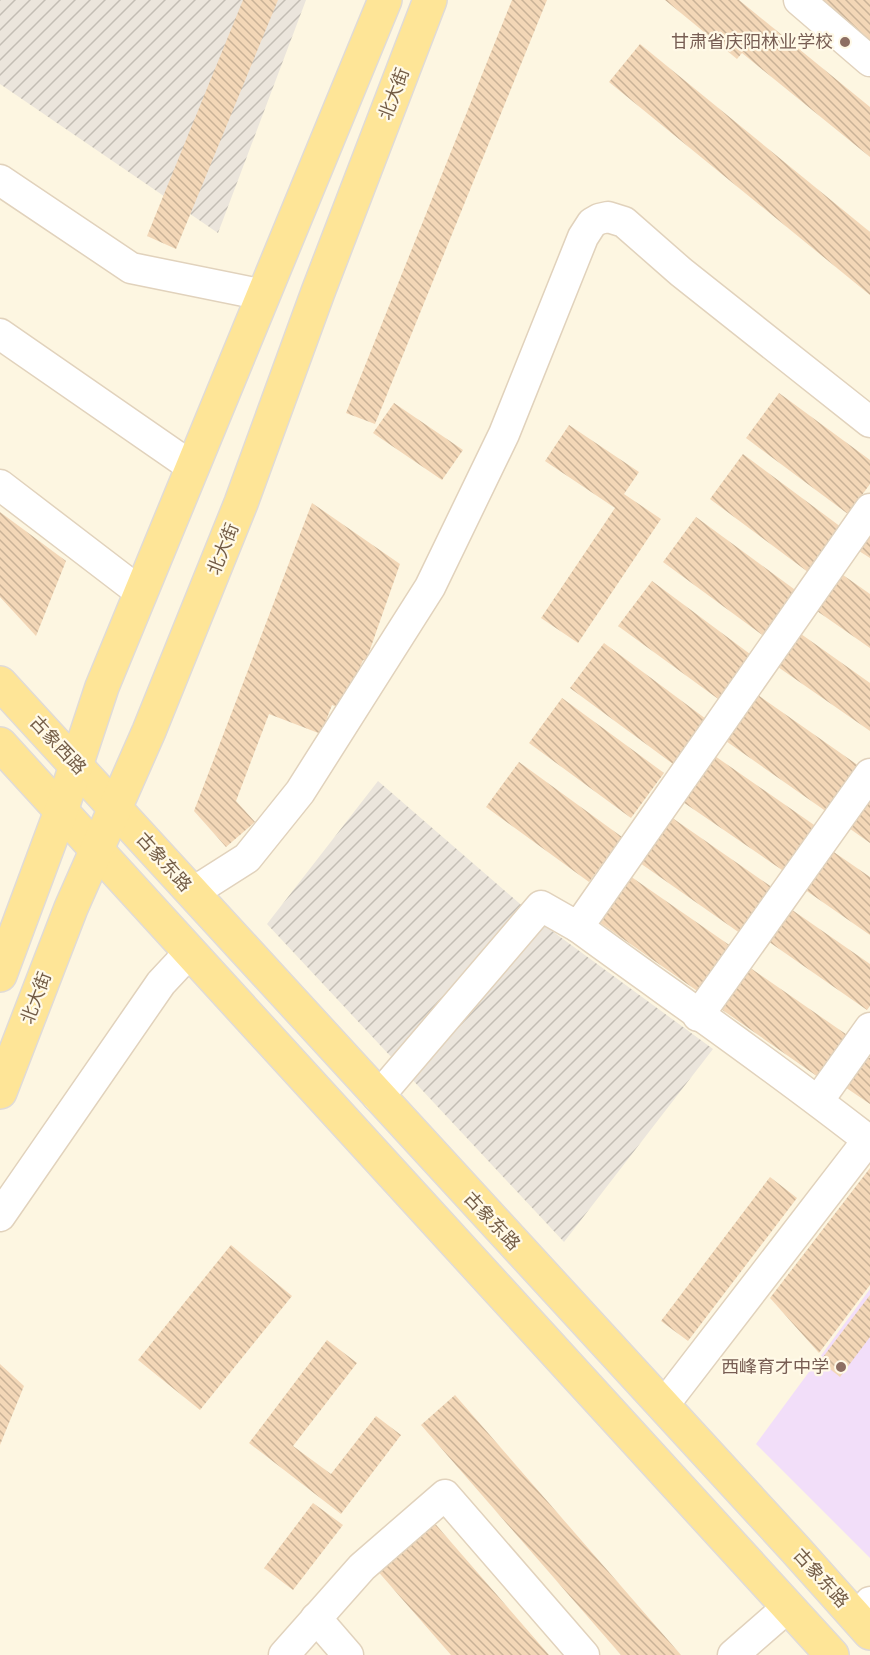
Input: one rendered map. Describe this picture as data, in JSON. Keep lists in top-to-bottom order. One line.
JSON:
{"streets":{"main road":["北大街","古象西路","古象东路"]},"crossings":[["北大街","古象西路"],["北大街","古象东路"],["古象西路","古象东路"]],"places":["甘肃省庆阳林业学校","西峰育才中学"]}
